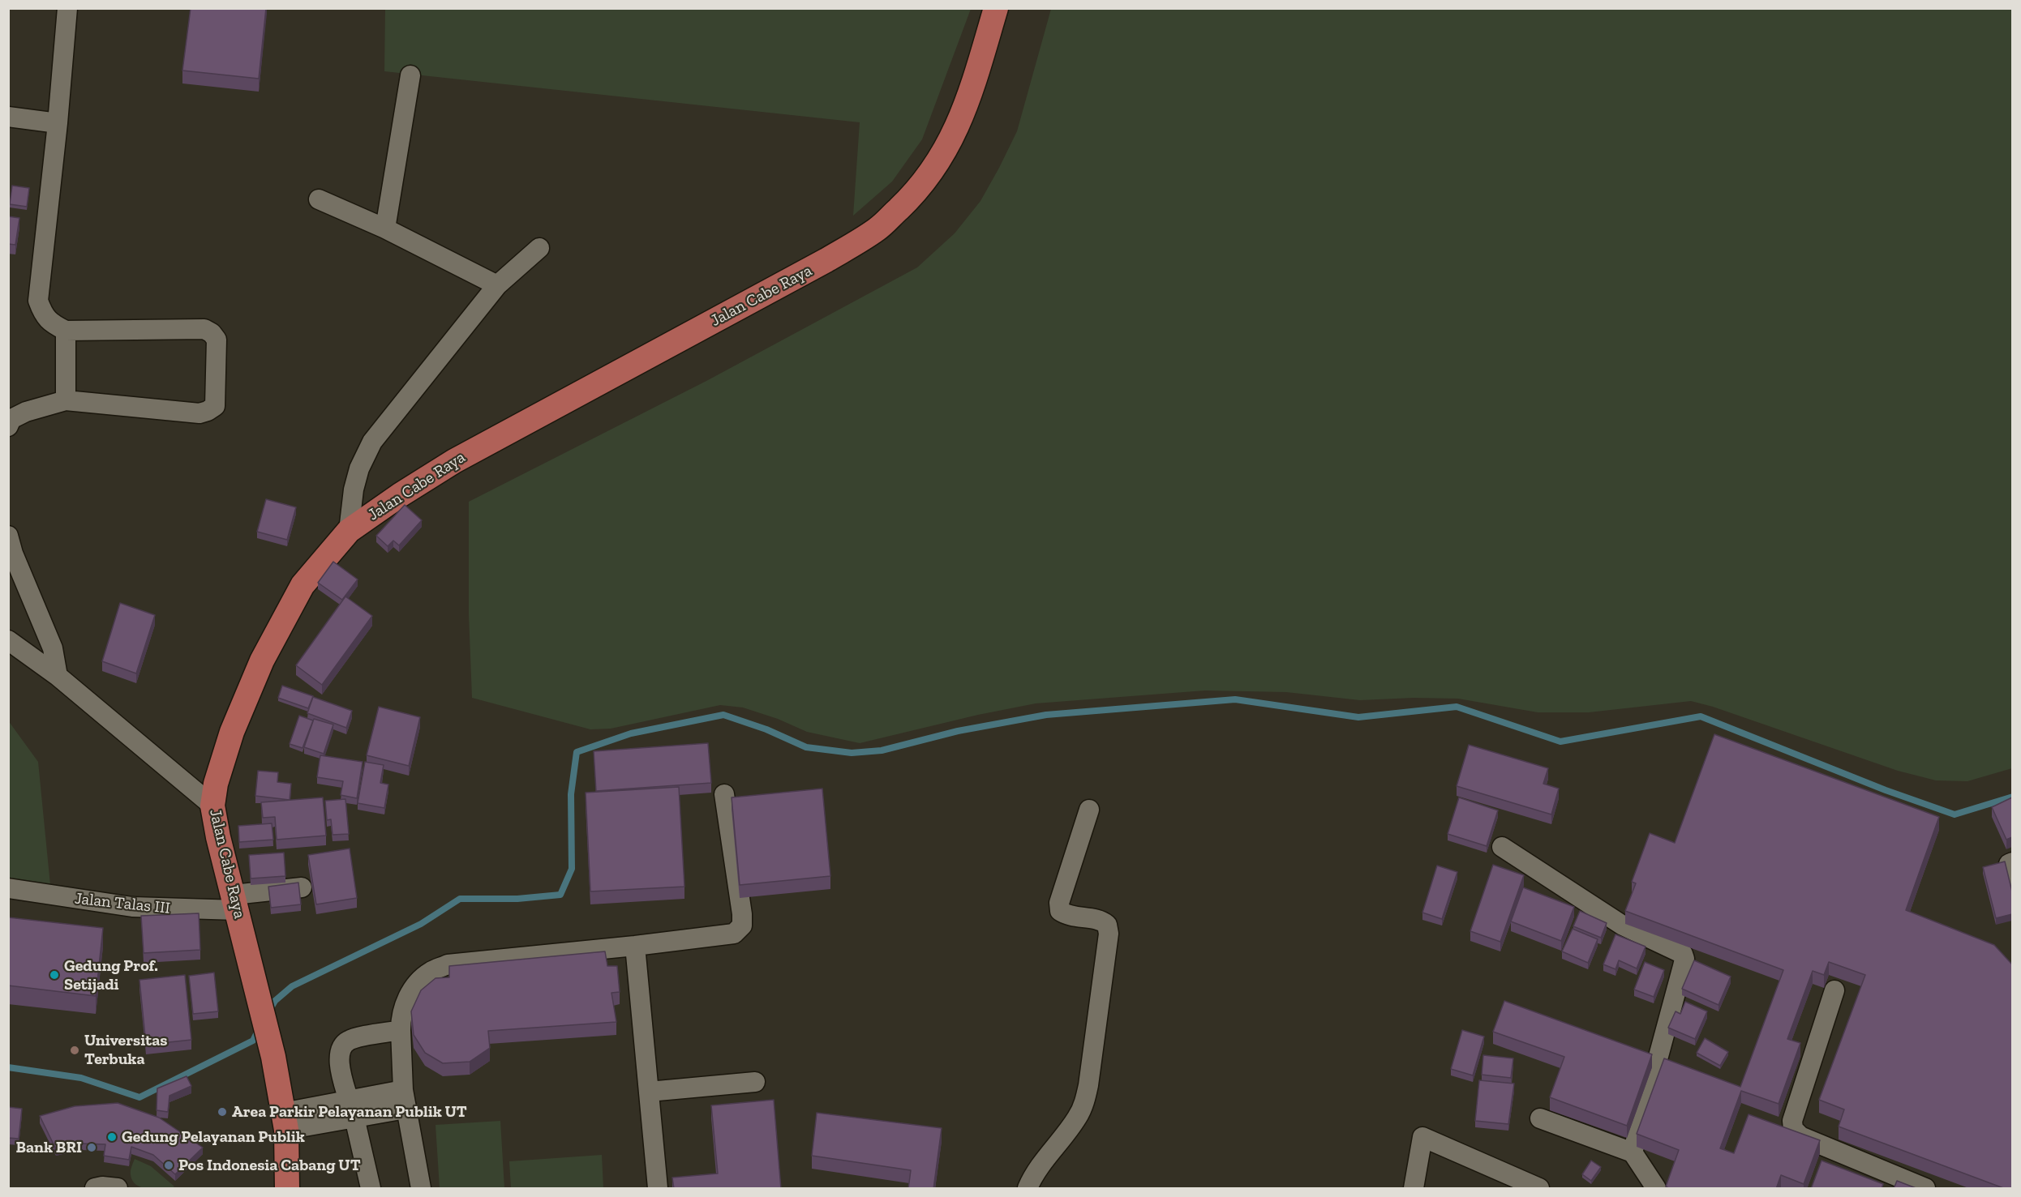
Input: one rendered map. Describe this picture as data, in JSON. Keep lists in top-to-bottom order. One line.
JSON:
{"streets":{"main road":["Jalan Cabe Raya"],"street":["Jalan Talas III"]},"crossings":[["Jalan Cabe Raya","Jalan Talas III"]],"places":["Gedung Prof. Setijadi","Universitas Terbuka","Area Parkir Pelayanan Publik UT","Gedung Pelayanan Publik","Bank BRI","Pos Indonesia Cabang UT"]}
